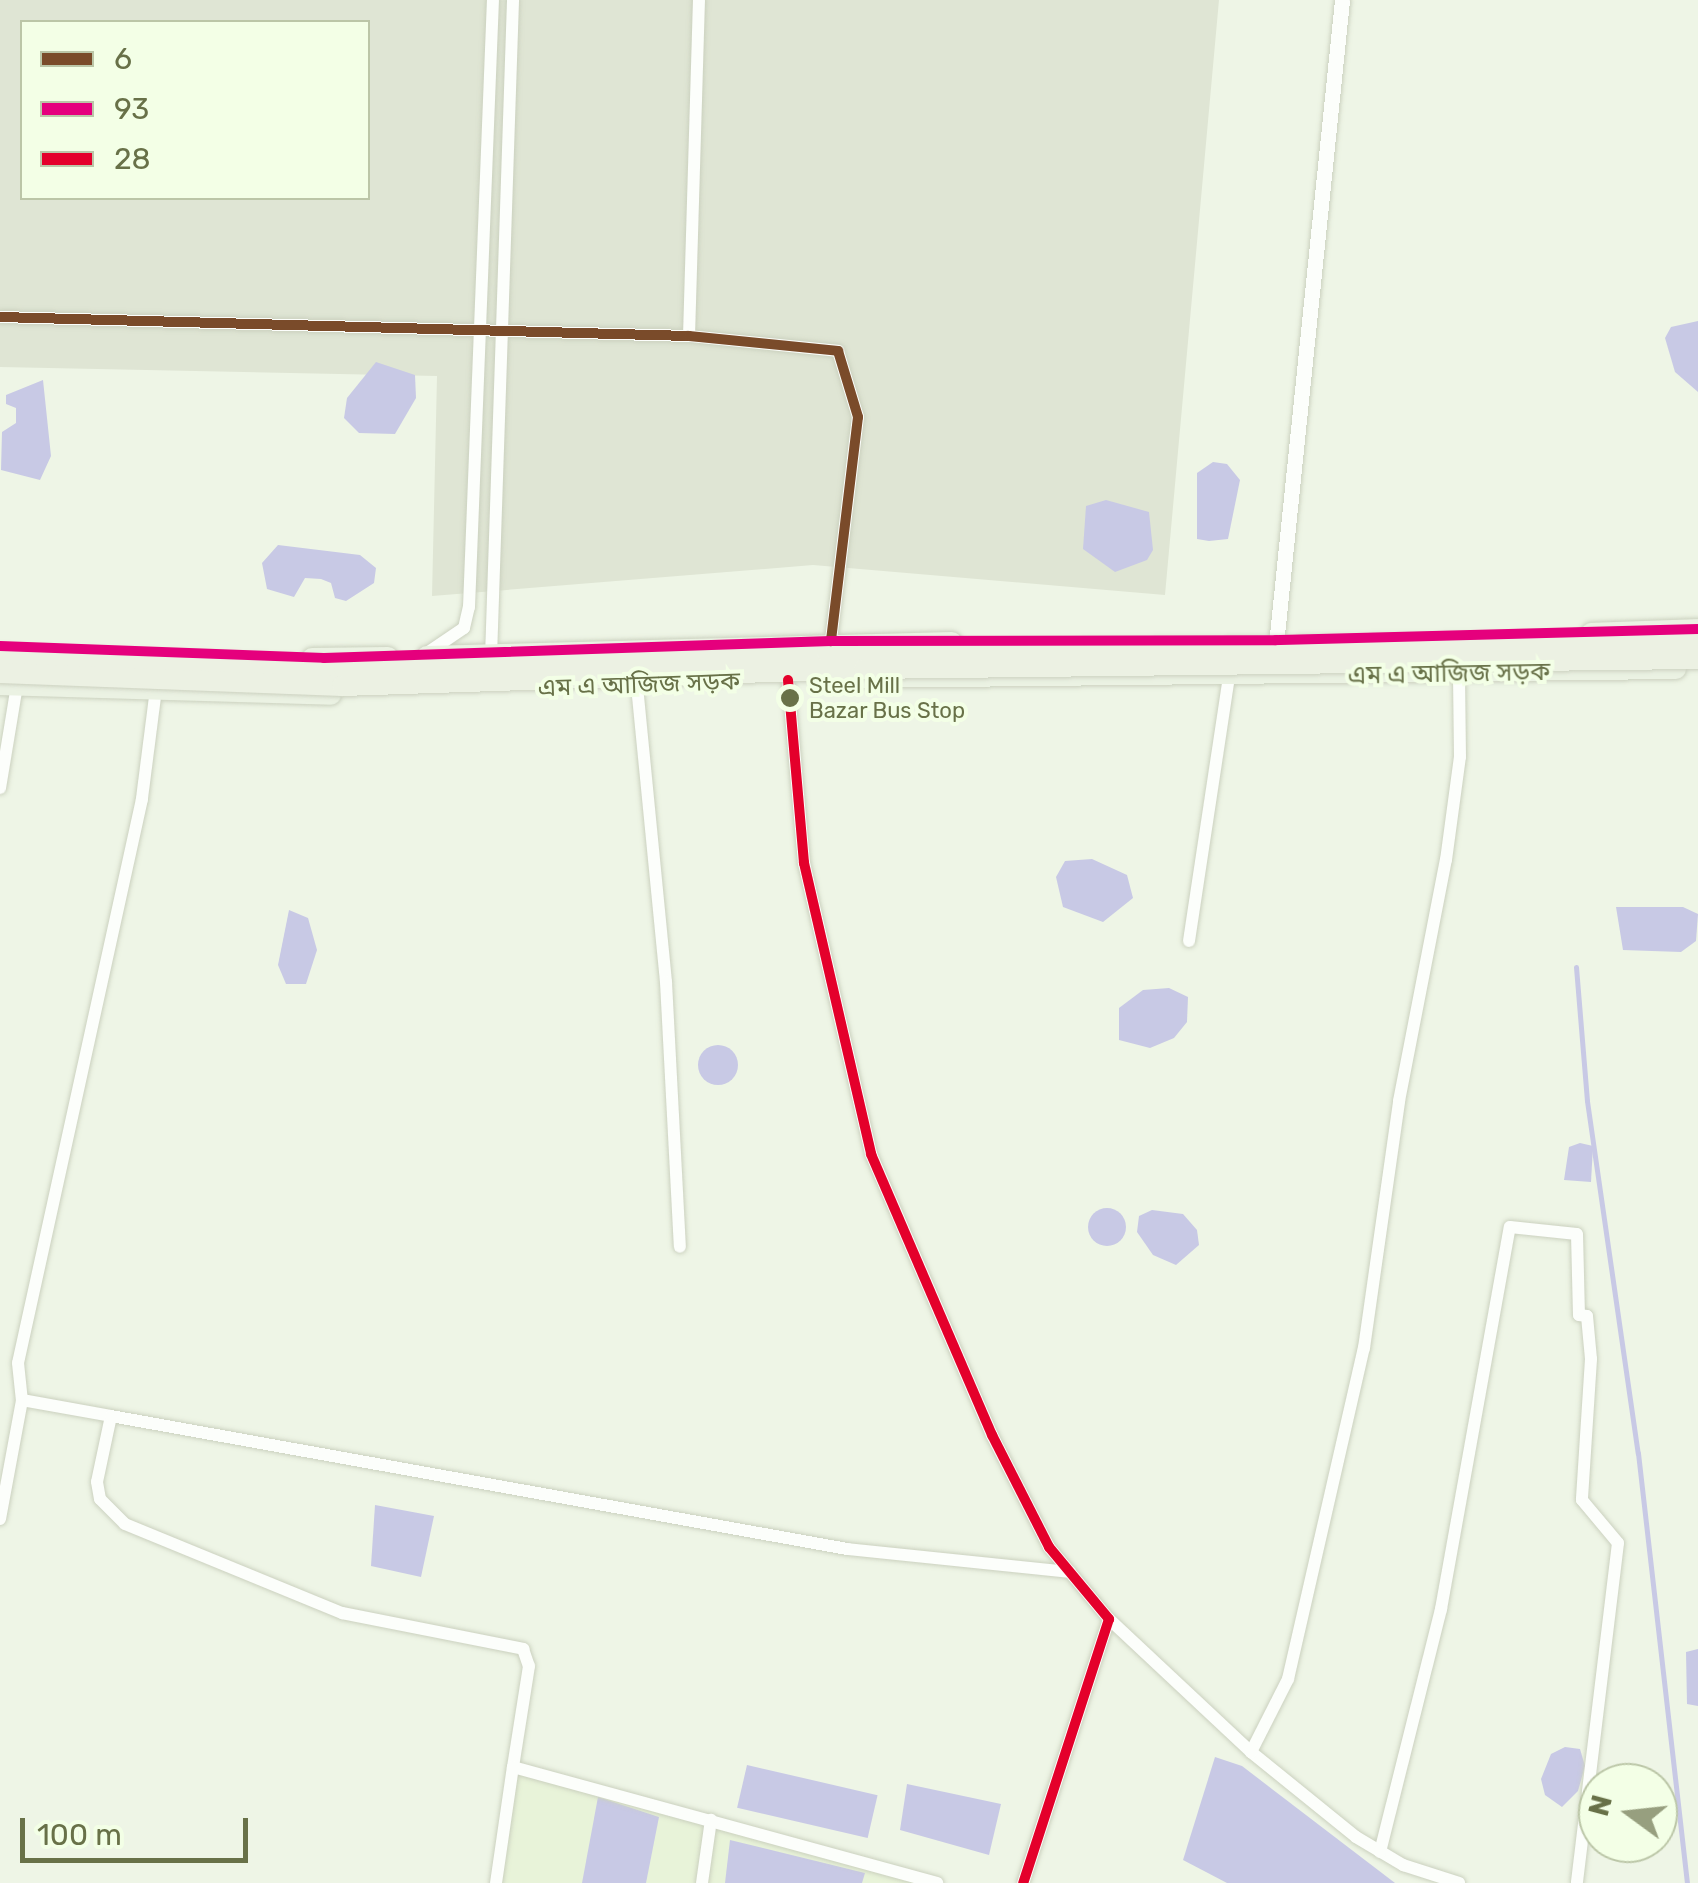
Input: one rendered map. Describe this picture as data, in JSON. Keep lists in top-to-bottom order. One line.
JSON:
{"streets":{"main road":["এম এ আজিজ সড়ক"]},"places":["Steel Mill Bazar Bus Stop"],"lines":["transit line 6","transit line 93","transit line 28"],"legend":["6","93","28"],"scale_bar":"100 m","north":"left"}
